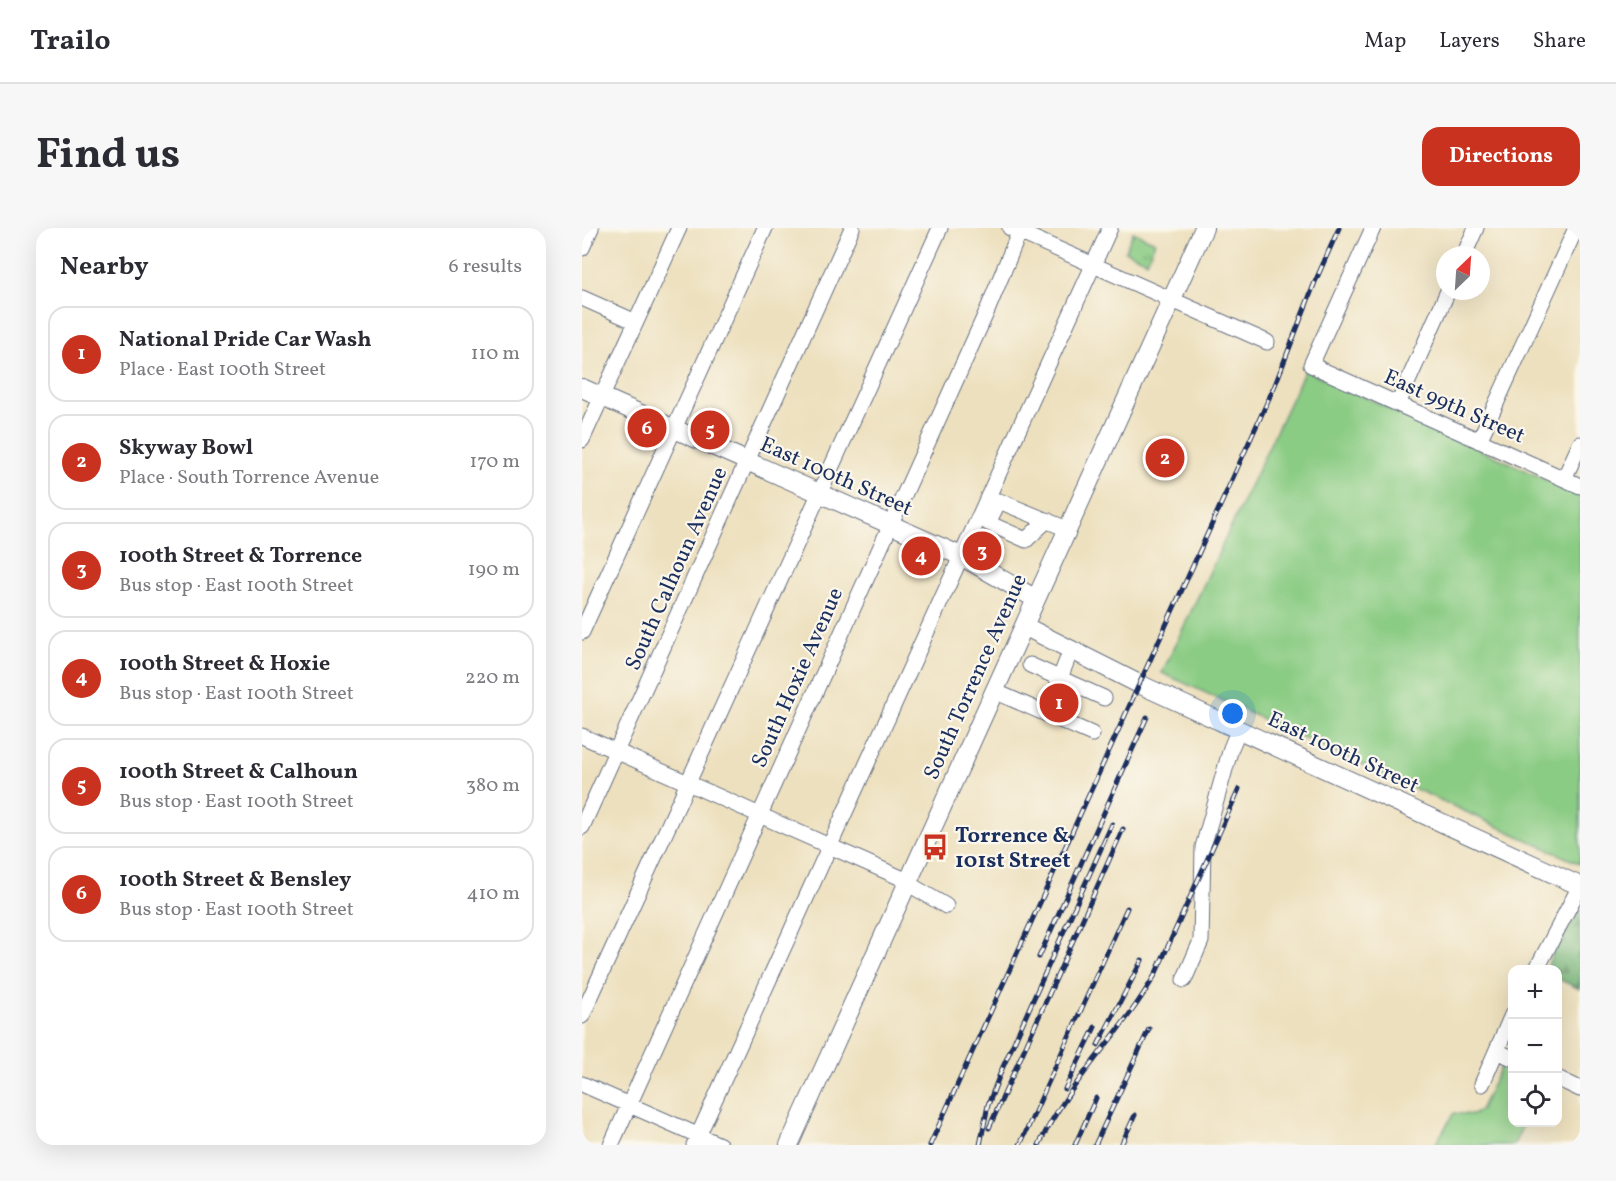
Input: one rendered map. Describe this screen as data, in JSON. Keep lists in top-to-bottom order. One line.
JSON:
{"streets":{"main road":["East 100th Street","South Torrence Avenue"],"street":["East 99th Street","South Calhoun Avenue","South Hoxie Avenue"]},"crossings":[["East 100th Street","South Calhoun Avenue"],["East 100th Street","South Torrence Avenue"],["East 100th Street","South Hoxie Avenue"]],"places":{"bus stop":["Torrence & 101st Street"]},"north":"top right","page":{"header":"Trailo","nav":["Map","Layers","Share"],"title":"Find us","buttons":"Directions","heading":["Nearby","6 results"],"list":[{"mark":"1","name":"National Pride Car Wash","note":"Place · East 100th Street","value":"110 m"},{"mark":"2","name":"Skyway Bowl","note":"Place · South Torrence Avenue","value":"170 m"},{"mark":"3","name":"100th Street & Torrence","note":"Bus stop · East 100th Street","value":"190 m"},{"mark":"4","name":"100th Street & Hoxie","note":"Bus stop · East 100th Street","value":"220 m"},{"mark":"5","name":"100th Street & Calhoun","note":"Bus stop · East 100th Street","value":"380 m"},{"mark":"6","name":"100th Street & Bensley","note":"Bus stop · East 100th Street","value":"410 m"}],"pins":["6","5","2","3","4","1"],"map_buttons":["+","−"]}}
